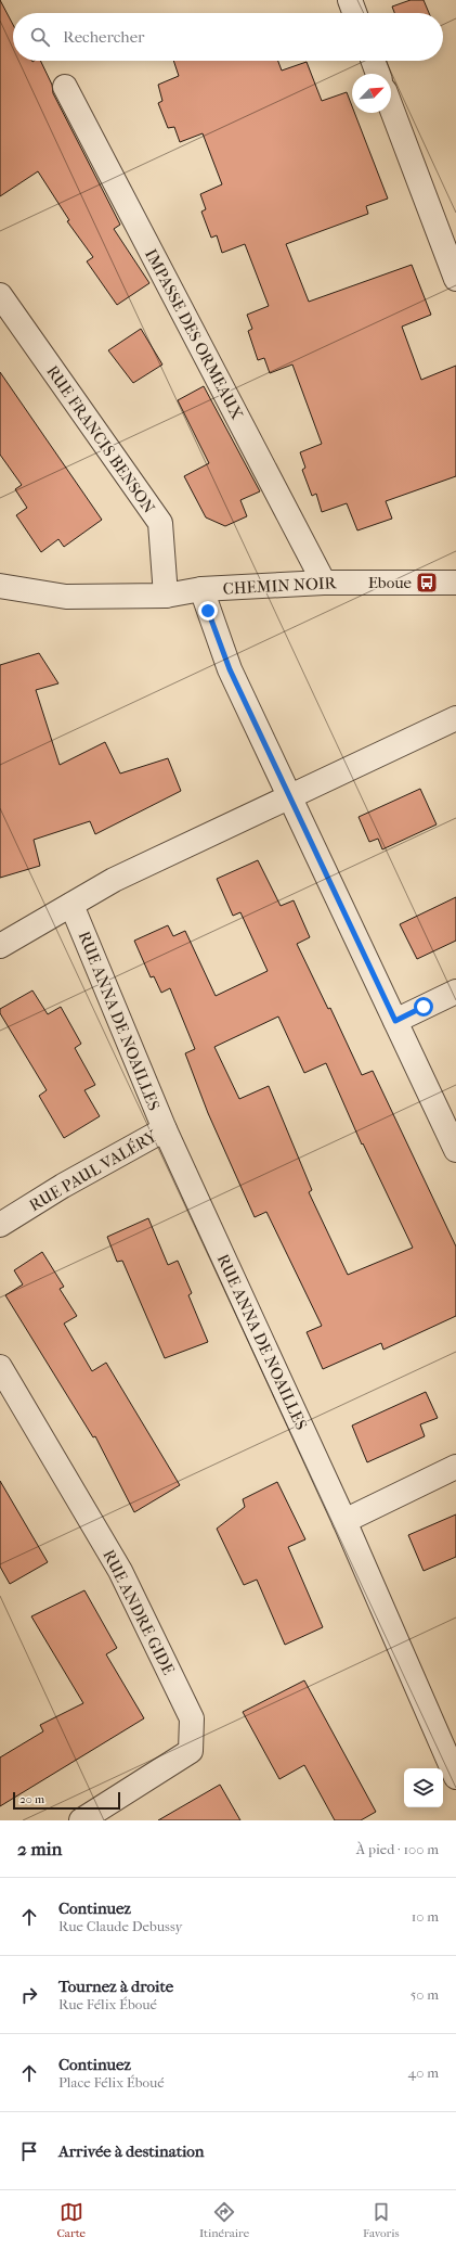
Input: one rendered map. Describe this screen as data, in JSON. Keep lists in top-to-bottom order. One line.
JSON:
{"streets":{"street":["IMPASSE DES ORMEAUX","RUE FRANCIS BENSON","CHEMIN NOIR","RUE ANNA DE NOAILLES","RUE PAUL VALÉRY","RUE ANDRE GIDE"]},"crossings":[["IMPASSE DES ORMEAUX","CHEMIN NOIR"],["RUE FRANCIS BENSON","CHEMIN NOIR"],["RUE ANNA DE NOAILLES","RUE PAUL VALÉRY"]],"places":{"bus stop":["Eboue"]},"scale_bar":"20 m","north":"top right","page":{"search":"Rechercher","scale":"20 m","heading":["2 min","À pied · 100 m"],"list":[["Continuez","Rue Claude Debussy","10 m"],["Tournez à droite","Rue Félix Éboué","50 m"],["Continuez","Place Félix Éboué","40 m"],"Arrivée à destination"],"nav":["Carte","Itinéraire","Favoris"]}}
